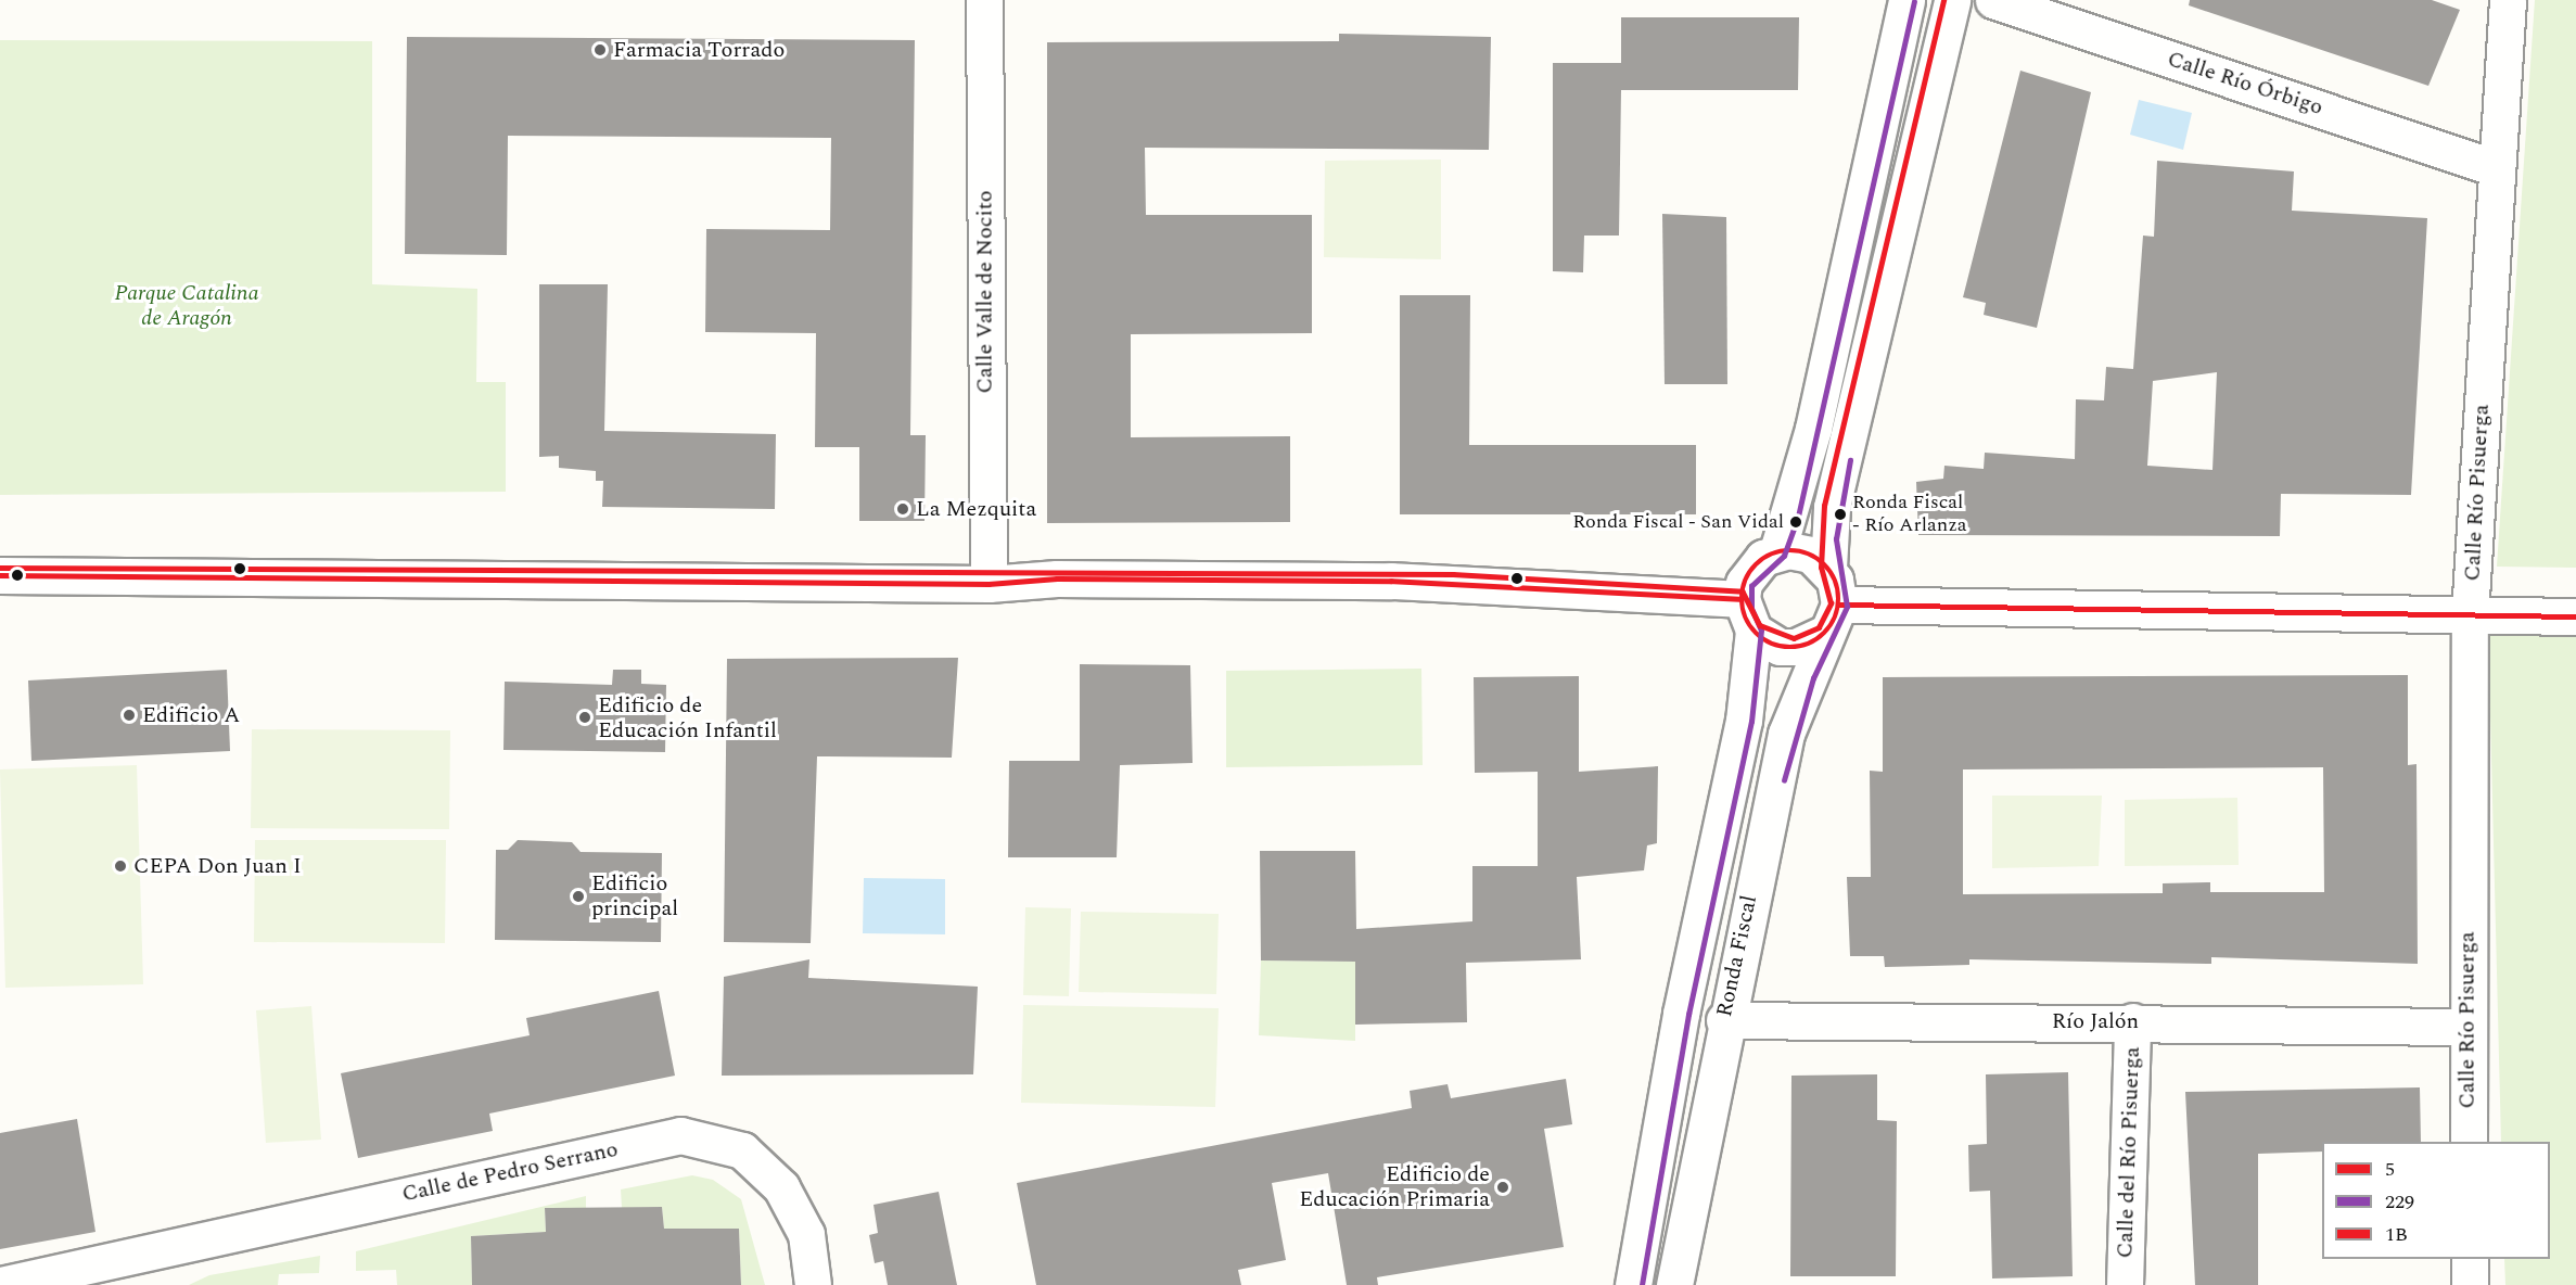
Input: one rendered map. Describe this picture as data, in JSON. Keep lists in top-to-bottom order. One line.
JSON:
{"streets":{"street":["Calle Río Órbigo","Calle Valle de Nocito","Calle Río Pisuerga","Ronda Fiscal","Río Jalón","Calle del Río Pisuerga","Calle de Pedro Serrano"]},"crossings":[["Calle Río Órbigo","Calle Río Pisuerga"],["Calle Río Pisuerga","Río Jalón"],["Ronda Fiscal","Río Jalón"],["Río Jalón","Calle del Río Pisuerga"]],"parks":["Parque Catalina de Aragón"],"places":["Farmacia Torrado","La Mezquita","Ronda Fiscal - Río Arlanza","Ronda Fiscal - San Vidal","Edificio A","Edificio de Educación Infantil","CEPA Don Juan I","Edificio principal","Edificio de Educación Primaria"],"lines":["transit line 1B","transit line 229","transit line 5"],"legend":["5","229","1B"]}
